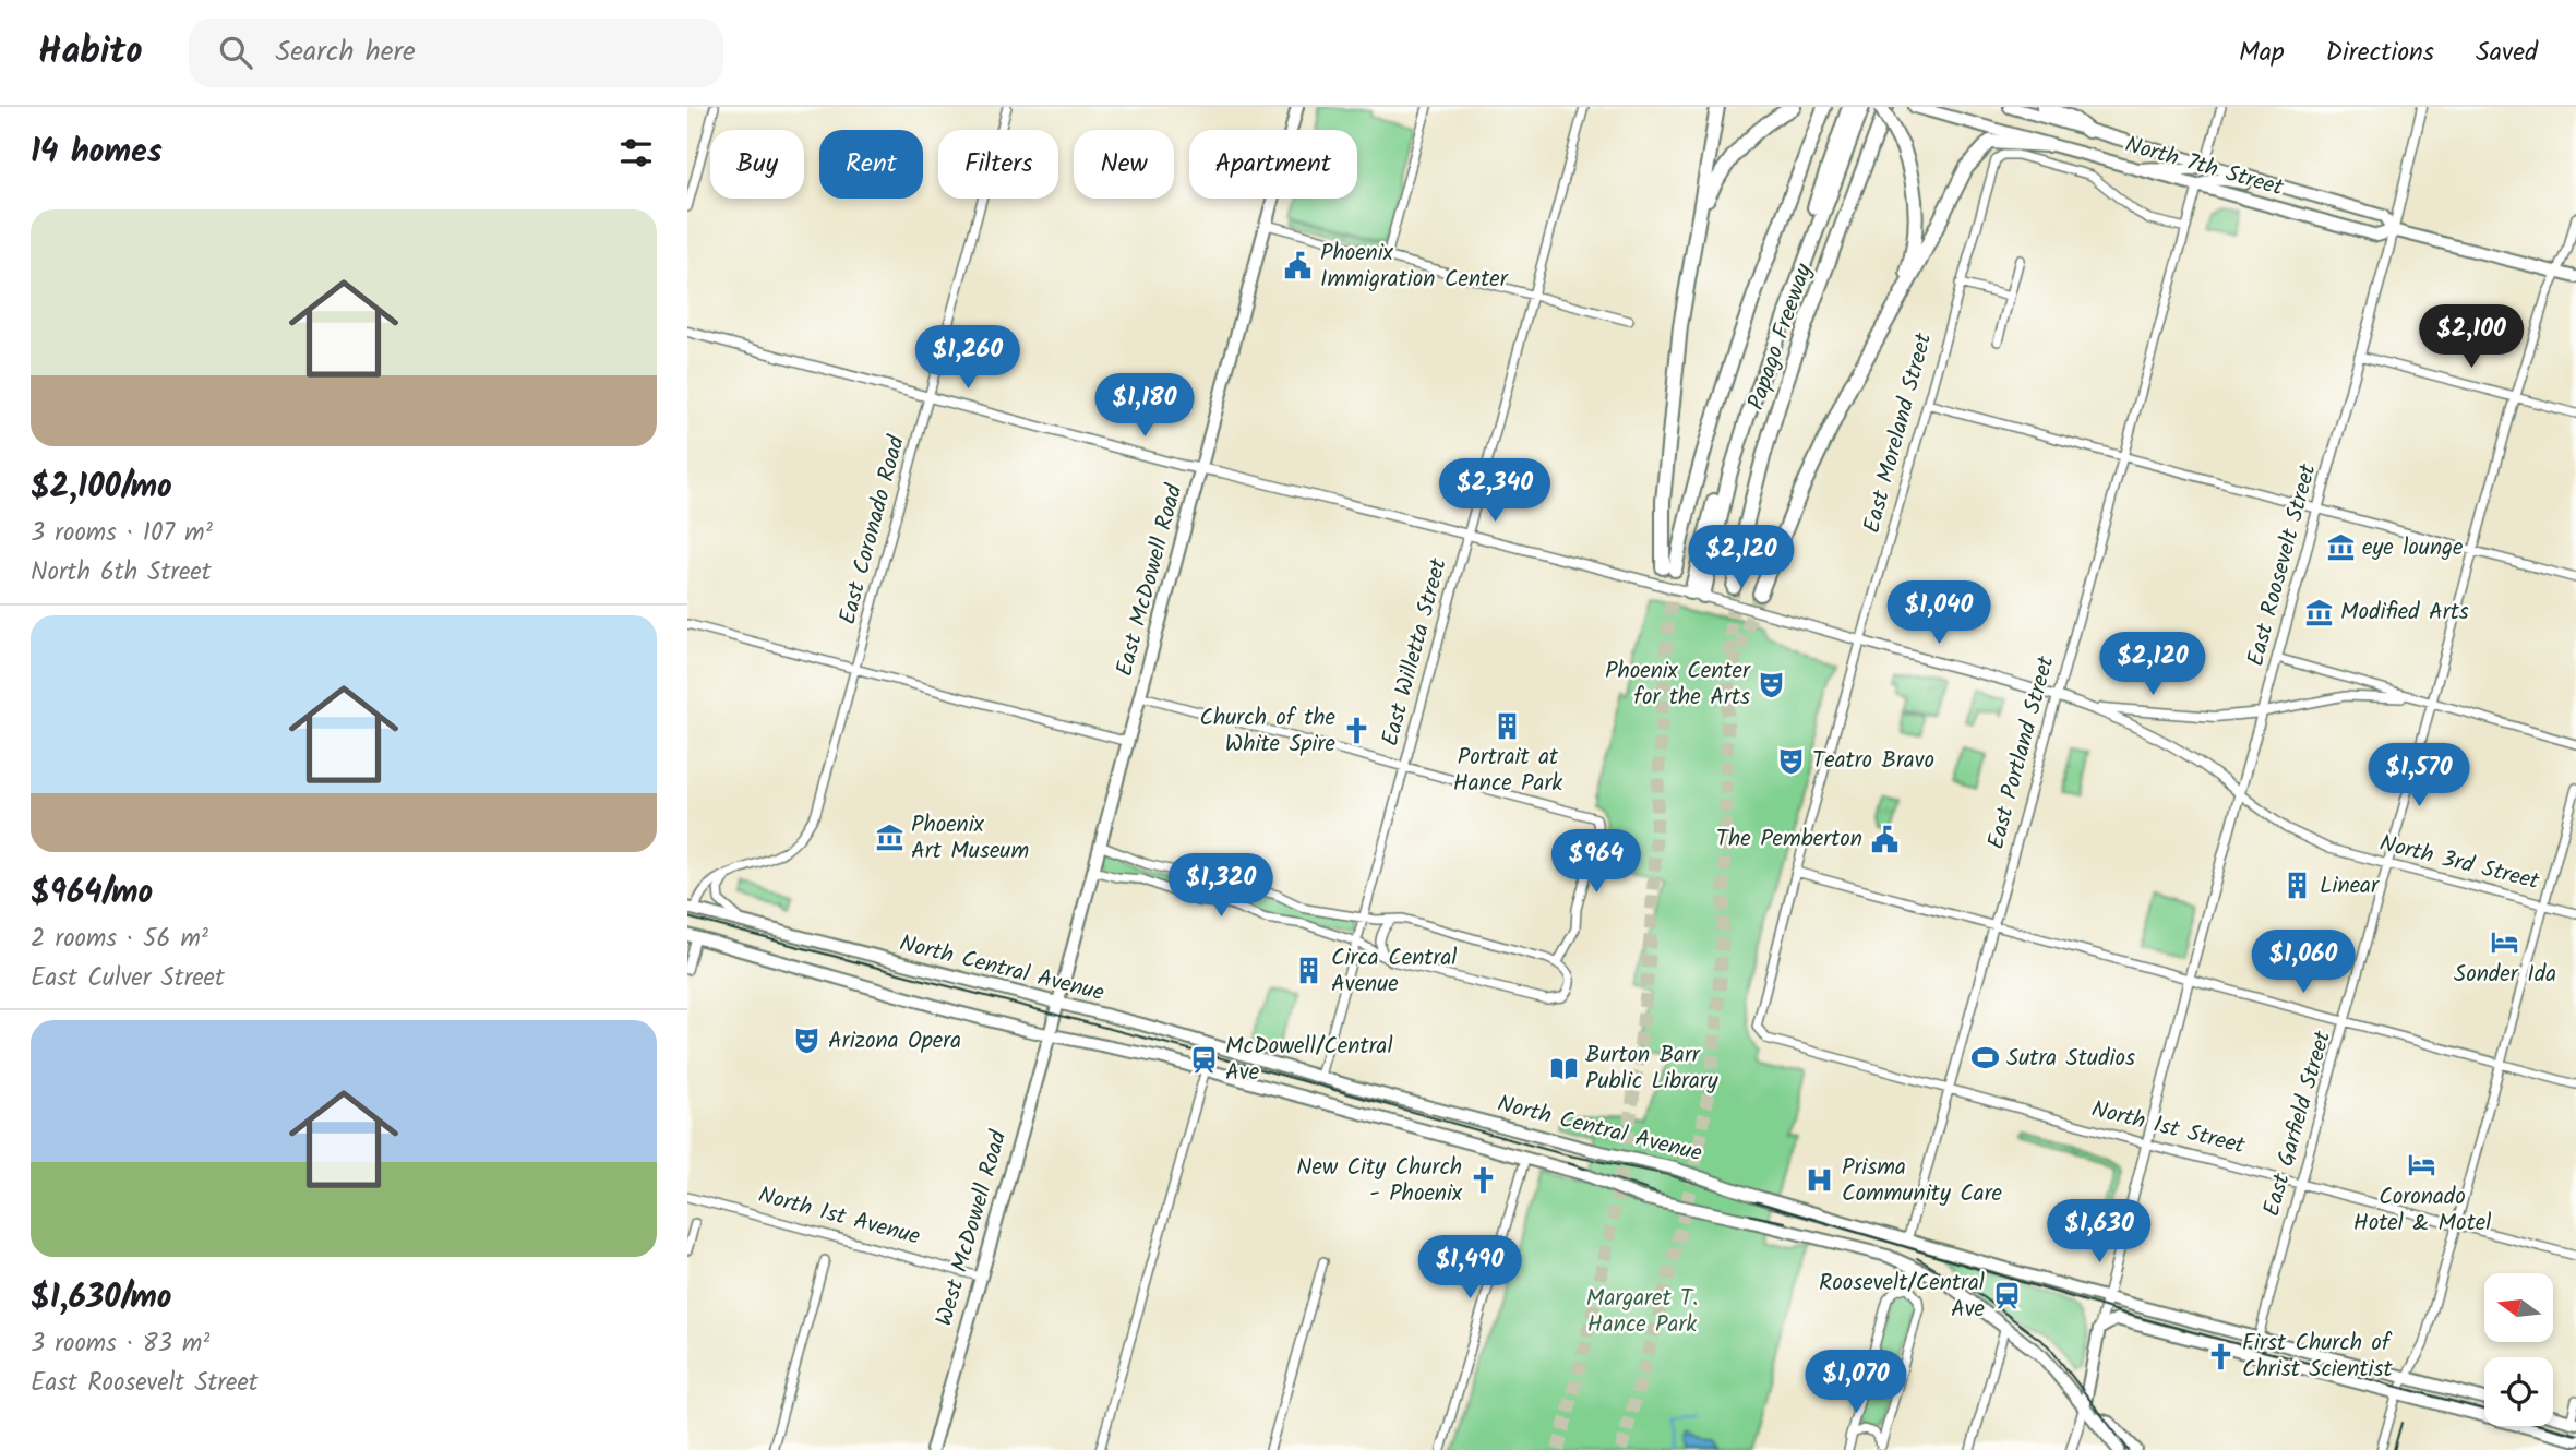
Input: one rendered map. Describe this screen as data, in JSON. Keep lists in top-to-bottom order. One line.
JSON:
{"streets":{"highway":["Papago Freeway"],"main road":["North 7th Street","East McDowell Road","North Central Avenue","West McDowell Road"],"street":["East Moreland Street","East Coronado Road","East Roosevelt Street","East Willetta Street","East Portland Street","North 3rd Street","East Garfield Street","North 1st Street","North 1st Avenue"]},"crossings":[["North 7th Street","East Roosevelt Street"],["North 7th Street","East Portland Street"],["North 7th Street","East Garfield Street"],["East Moreland Street","East Portland Street"],["East Moreland Street","North 3rd Street"],["East Moreland Street","North 1st Street"],["East Coronado Road","North 3rd Street"],["East Coronado Road","North Central Avenue"],["East Roosevelt Street","North 3rd Street"],["East Roosevelt Street","North Central Avenue"],["East Roosevelt Street","North 1st Street"],["East McDowell Road","North 3rd Street"],["East McDowell Road","North Central Avenue"],["East McDowell Road","West McDowell Road"],["East Willetta Street","North 3rd Street"],["East Willetta Street","North Central Avenue"],["East Portland Street","North 3rd Street"],["East Portland Street","North Central Avenue"],["East Portland Street","North 1st Street"],["North 3rd Street","East Garfield Street"],["North Central Avenue","East Garfield Street"],["North Central Avenue","West McDowell Road"],["East Garfield Street","North 1st Street"],["North 1st Avenue","West McDowell Road"]],"parks":["Margaret T. Hance Park"],"places":{"public building":["Phoenix Immigration Center","The Pemberton"],"museum":["eye lounge","Modified Arts","Phoenix Art Museum"],"theatre":["Phoenix Center for the Arts","Teatro Bravo","Arizona Opera"],"building":["Portrait at Hance Park","Linear","Circa Central Avenue"],"church":["Church of the White Spire","New City Church - Phoenix","First Church of Christ Scientist"],"hotel":["Sonder Ida","Coronado Hotel & Motel"],"sports":["Sutra Studios"],"station":["McDowell/Central Ave","Roosevelt/Central Ave"],"library":["Burton Barr Public Library"],"hospital":["Prisma Community Care"]},"north":"left","page":{"header":"Habito","search":"Search here","nav":["Map","Directions","Saved"],"heading":"14 homes","chip":["Buy","Rent","Filters","New","Apartment"],"list":[{"name":"$2,100/mo","note":"3 rooms · 107 m² · North 6th Street"},{"name":"$964/mo","note":"2 rooms · 56 m² · East Culver Street"},{"name":"$1,630/mo","note":"3 rooms · 83 m² · East Roosevelt Street"}],"price":["$2,100","$1,260","$1,180","$2,340","$2,120","$1,040","$2,120","$1,570","$964","$1,320","$1,060","$1,630","$1,490","$1,070"]}}
